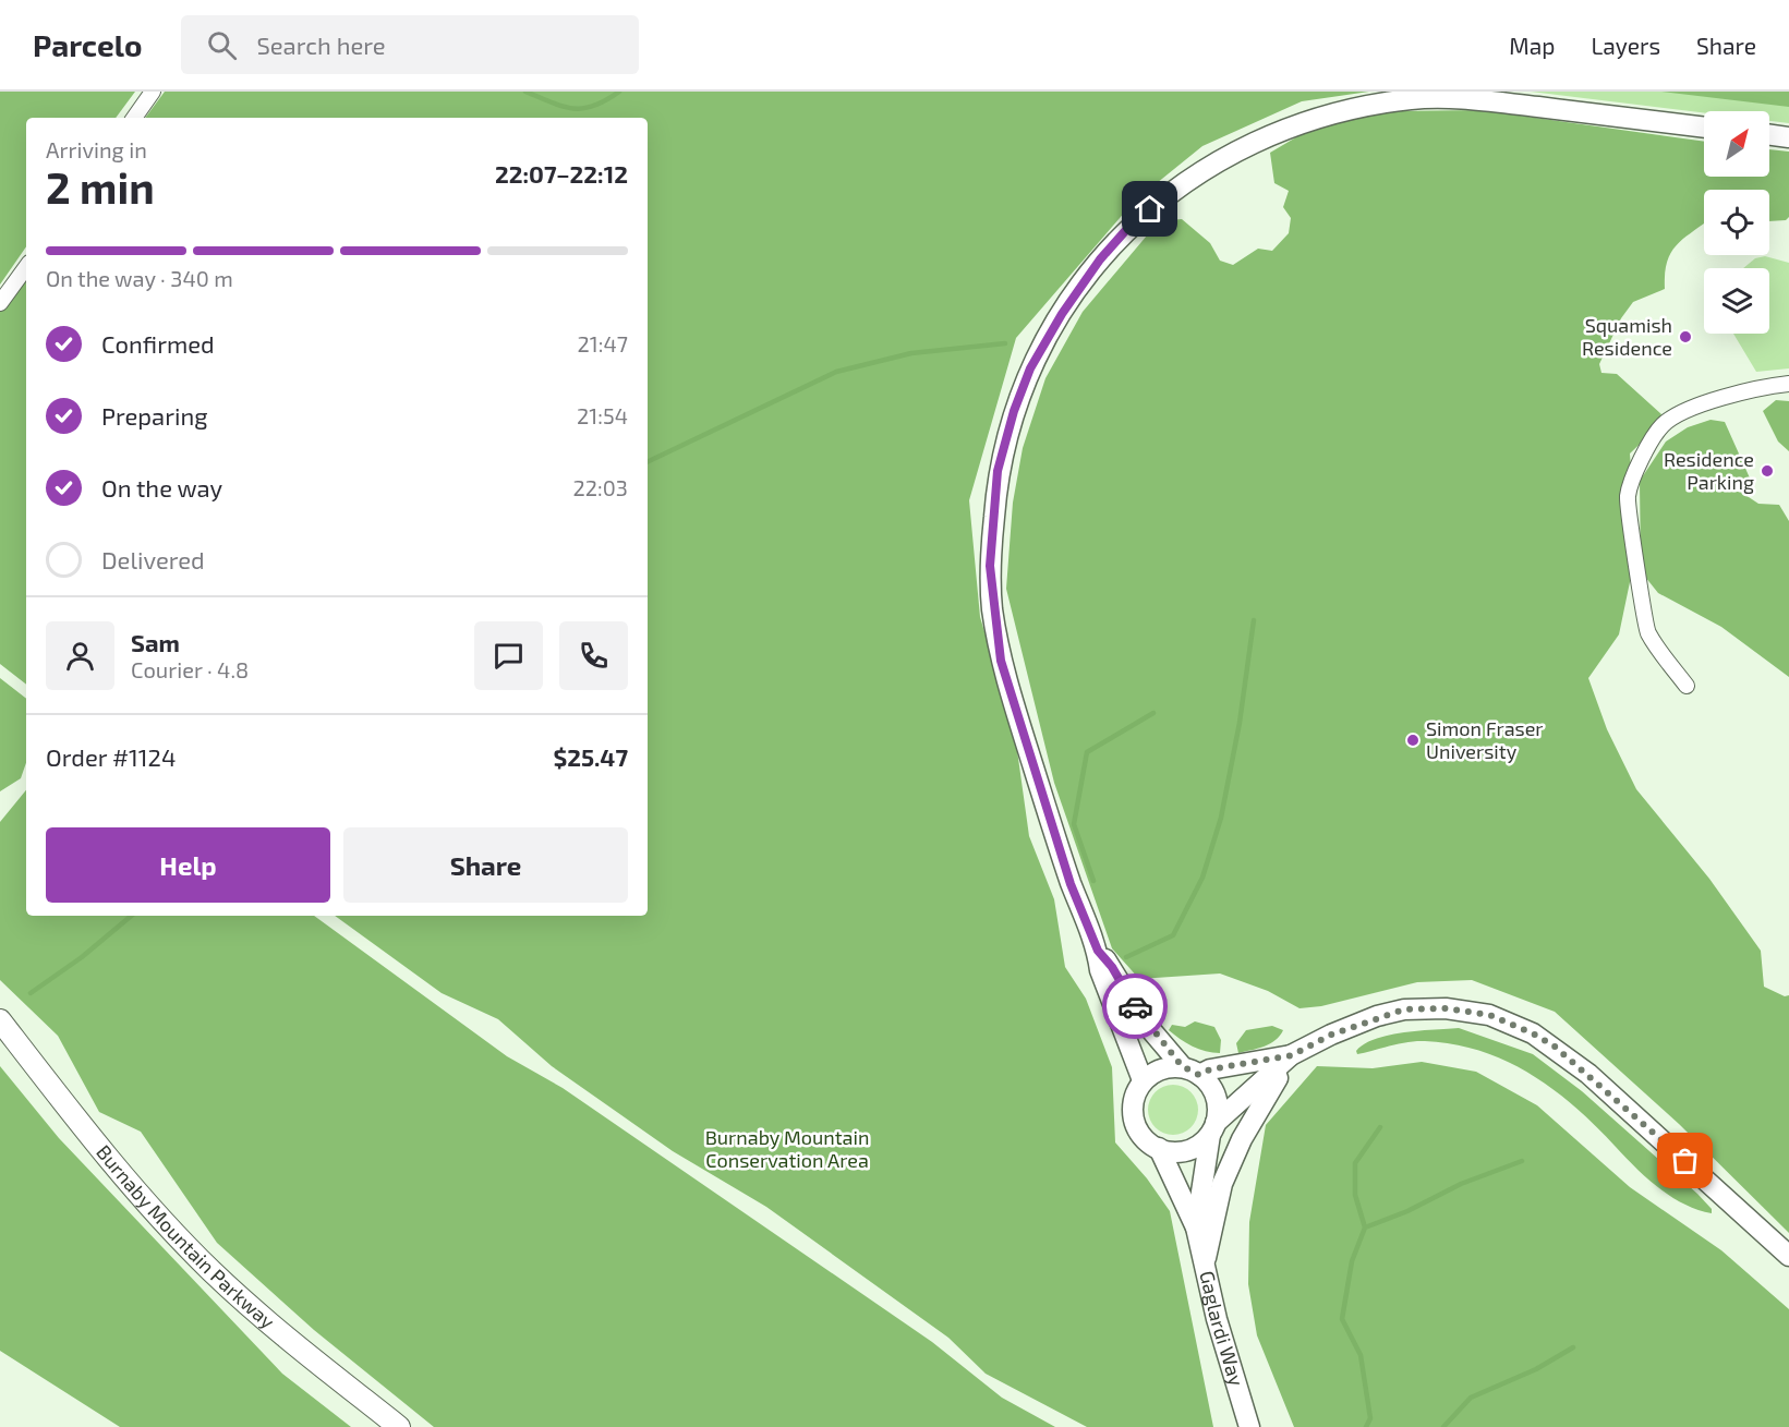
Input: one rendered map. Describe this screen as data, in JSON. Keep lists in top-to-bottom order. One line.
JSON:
{"streets":{"main road":["Burnaby Mountain Parkway"],"street":["Gaglardi Way"]},"parks":["Burnaby Mountain Conservation Area"],"places":["Squamish Residence","Residence Parking","Simon Fraser University"],"north":"top right","page":{"header":"Parcelo","search":"Search here","nav":["Map","Layers","Share"],"heading":["2 min","Arriving in","22:07–22:12"],"panel":["Sam","Courier · 4.8","Order #1124","$25.47"],"bar":"On the way · 340 m","list":[["Confirmed","21:47"],["Preparing","21:54"],["On the way","22:03"],"Delivered"],"buttons":["Help","Share"]}}
